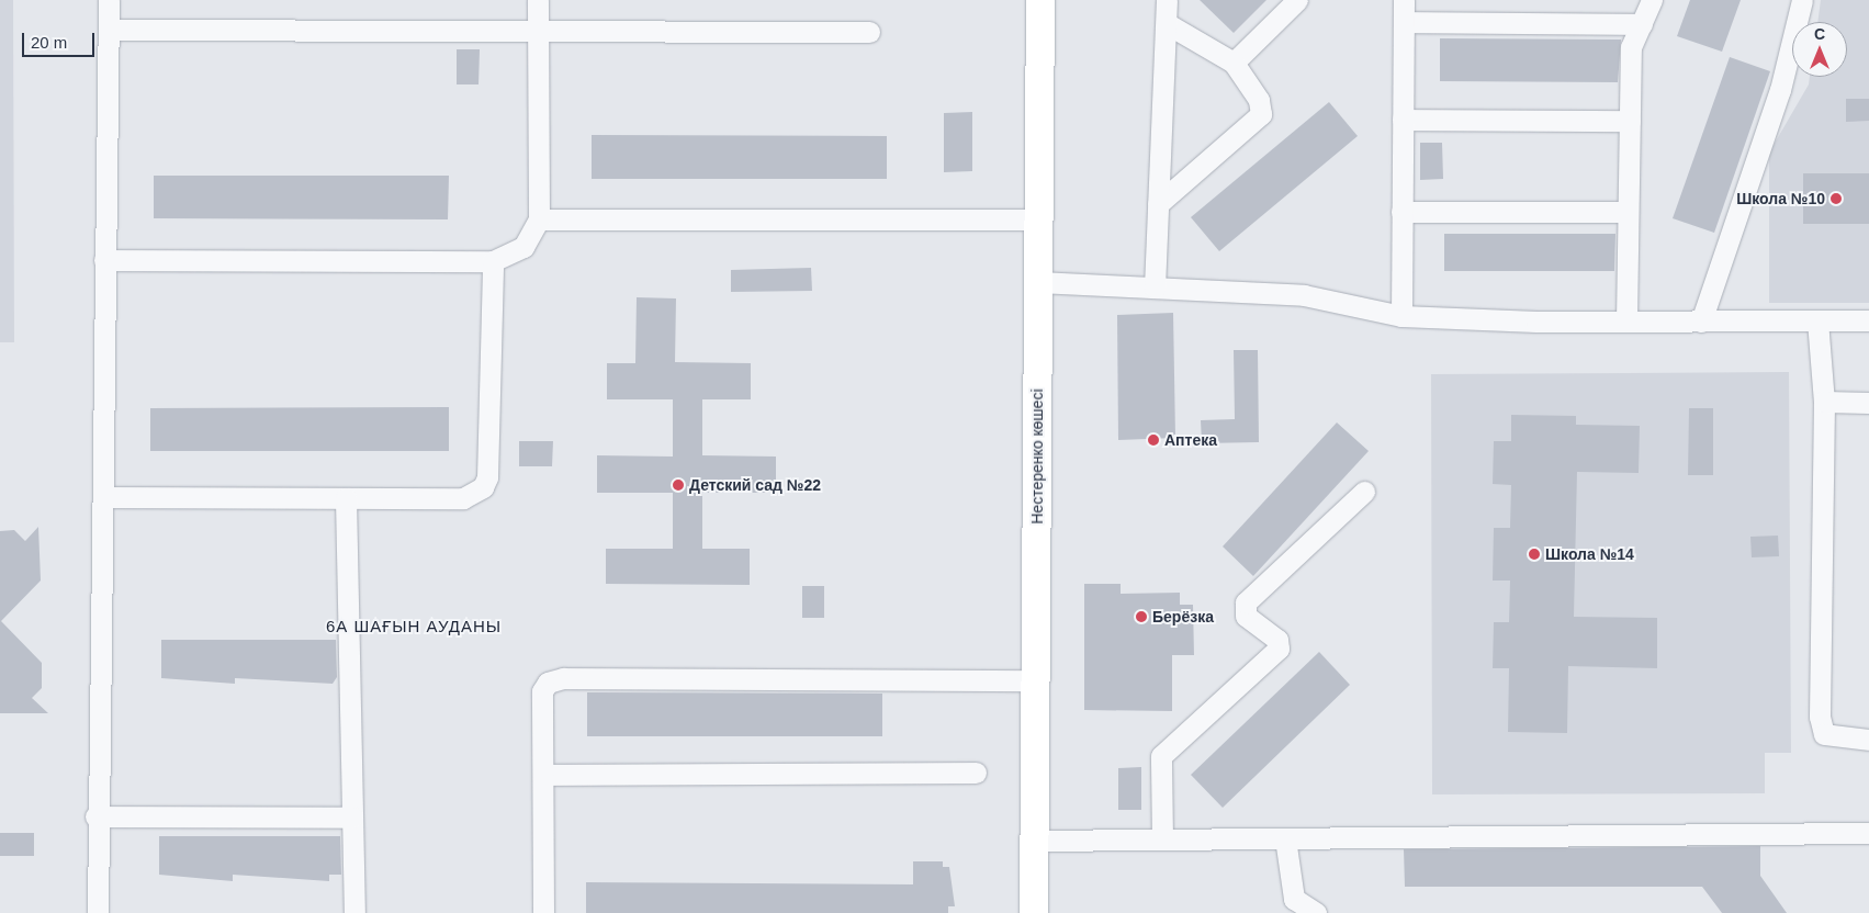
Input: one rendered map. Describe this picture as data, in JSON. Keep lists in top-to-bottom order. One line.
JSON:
{"streets":{"main road":["Нестеренко көшесі"]},"districts":["6А ШАҒЫН АУДАНЫ"],"places":["Школа №10","Аптека","Детский сад №22","Школа №14","Берёзка"],"scale_bar":"20 m","north":"top"}
